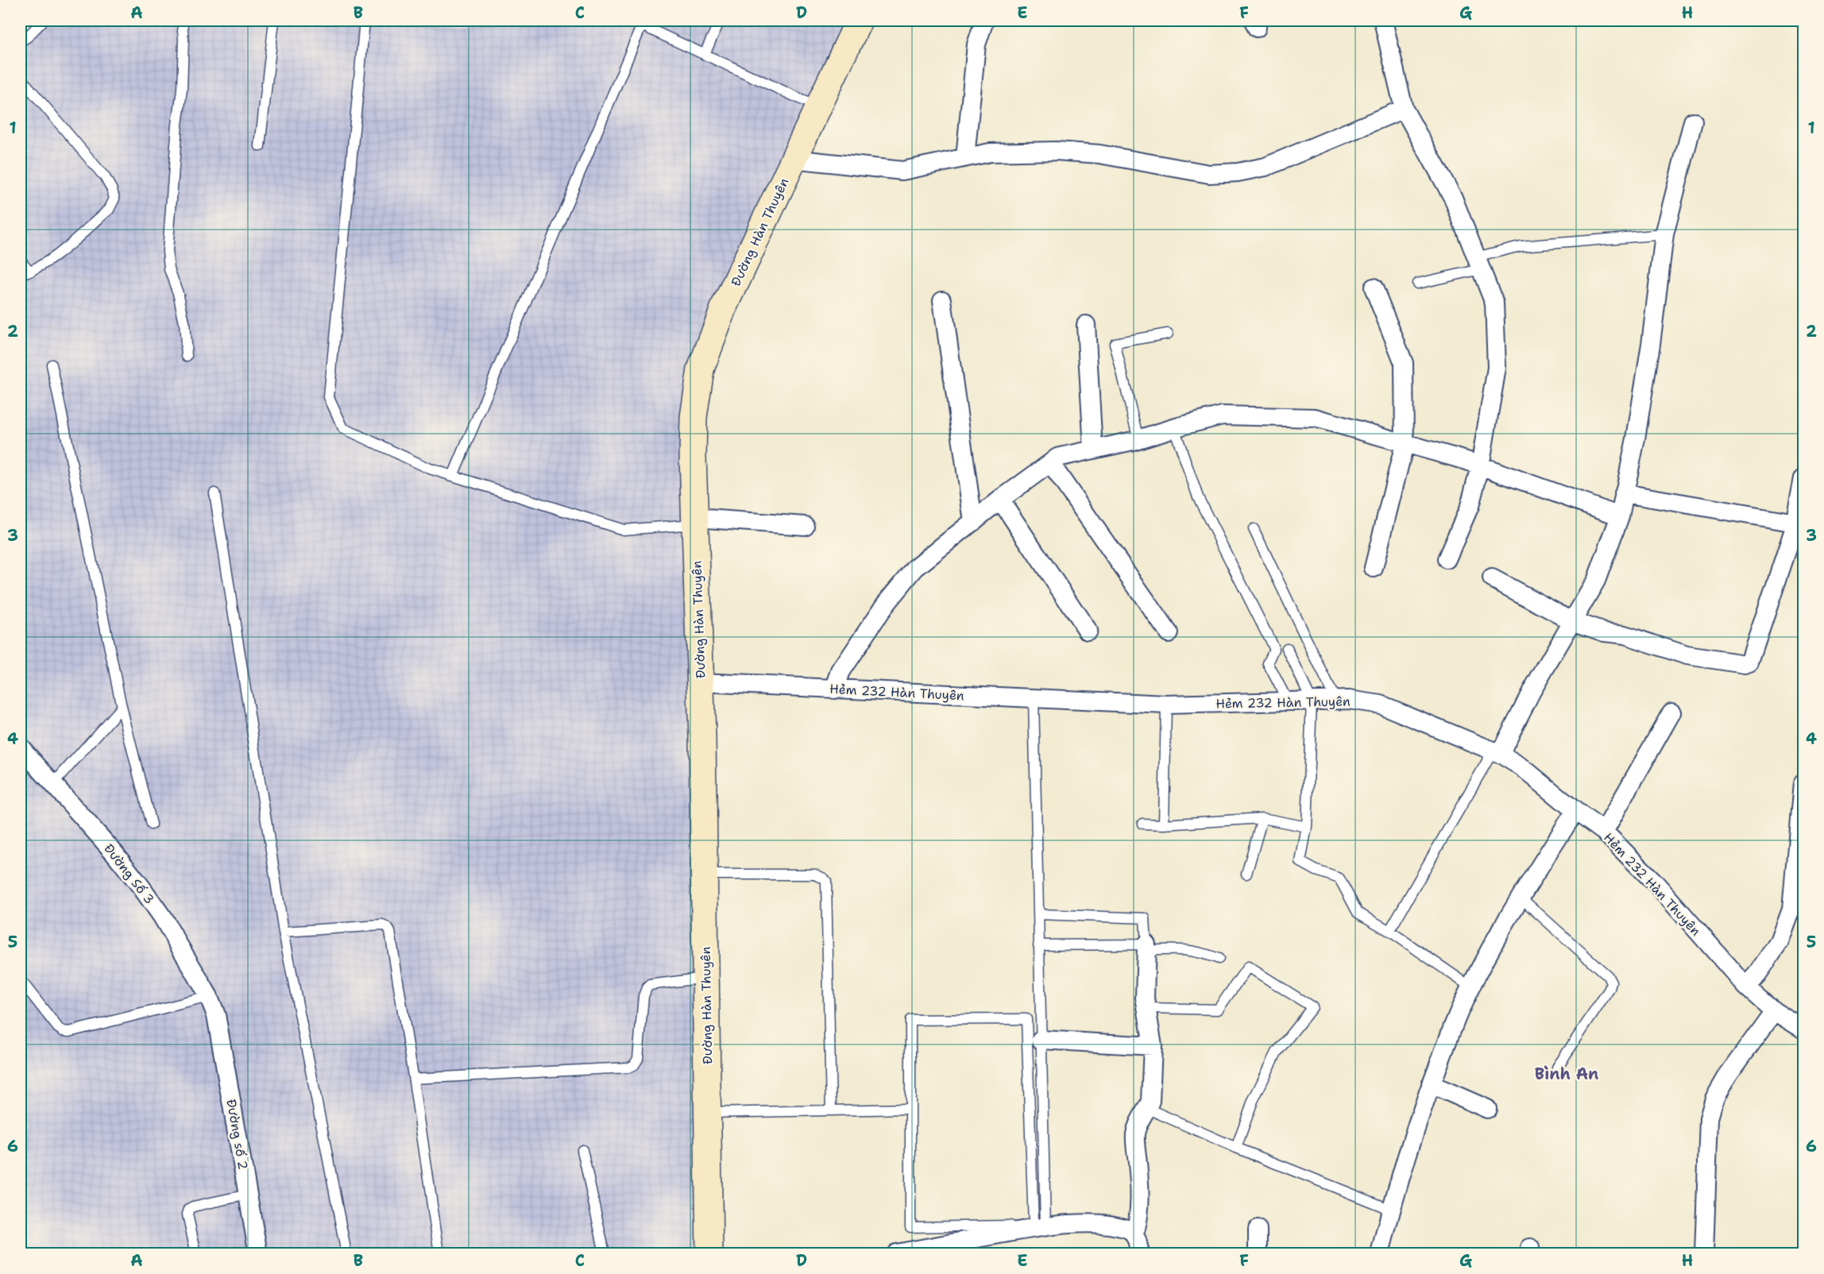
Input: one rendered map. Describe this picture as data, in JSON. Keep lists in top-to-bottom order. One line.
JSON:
{"streets":{"street":["Đường Hàn Thuyên","Hẻm 232 Hàn Thuyên","Đường Số 3","Đường số 2"]},"crossings":[["Đường Hàn Thuyên","Hẻm 232 Hàn Thuyên"],["Đường Số 3","Đường số 2"]],"districts":["Bình An"],"grid":{"columns":["A","B","C","D","E","F","G","H"],"rows":["1","2","3","4","5","6"]}}
